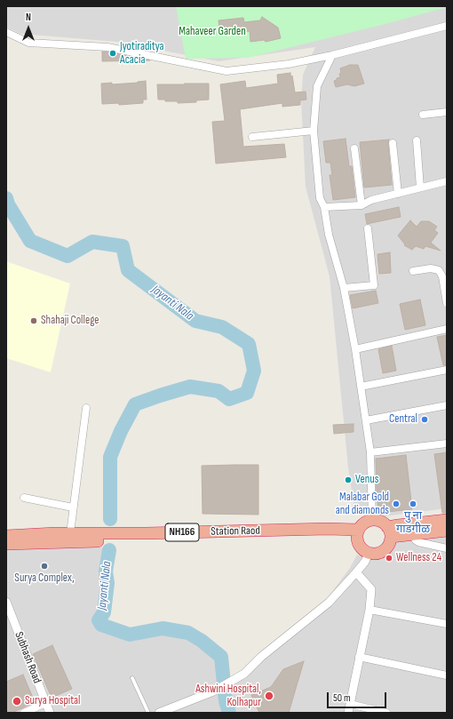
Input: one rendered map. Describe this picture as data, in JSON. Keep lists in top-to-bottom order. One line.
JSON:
{"streets":{"highway":["Station Raod","NH166"],"street":["Subhash Road"]},"crossings":[["Station Raod","NH166"]],"water":["Jayanti Nala"],"parks":["Mahaveer Garden"],"places":["Jyotiraditya Acacia","Shahaji College","Central","Venus","Malabar Gold and diamonds","पु ना गाडगीळ","Wellness 24","Surya Complex,","Ashwini Hospital, Kolhapur","Surya Hospital"],"scale_bar":"50 m","north":"top"}
